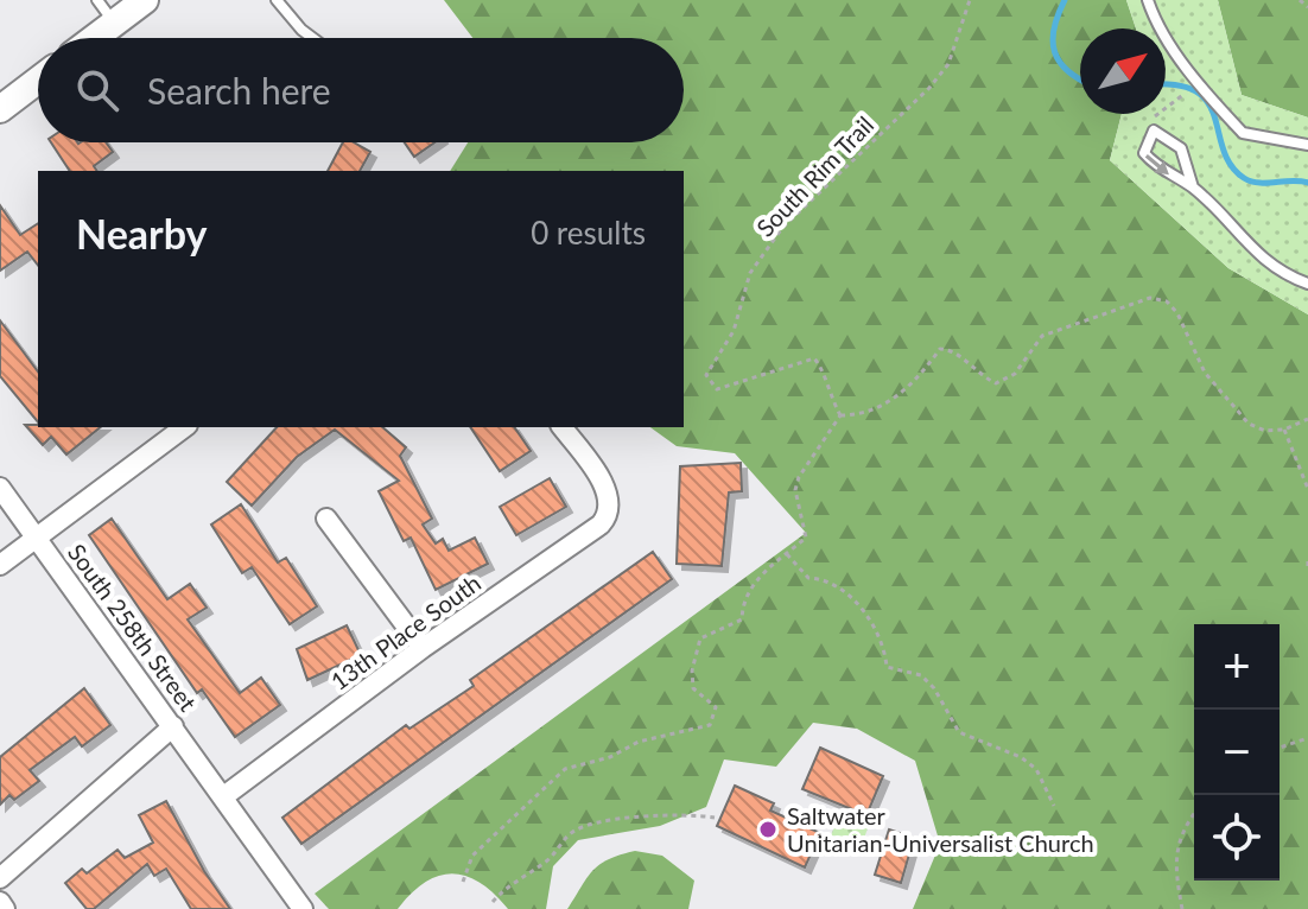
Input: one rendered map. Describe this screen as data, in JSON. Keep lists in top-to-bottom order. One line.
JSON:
{"streets":{"street":["South 258th Street","13th Place South"],"path":["South Rim Trail"]},"crossings":[["South 258th Street","13th Place South"]],"places":["Saltwater Unitarian-Universalist Church"],"north":"top right","page":{"search":"Search here","heading":["Nearby","0 results"],"map_buttons":["+","−"]}}
